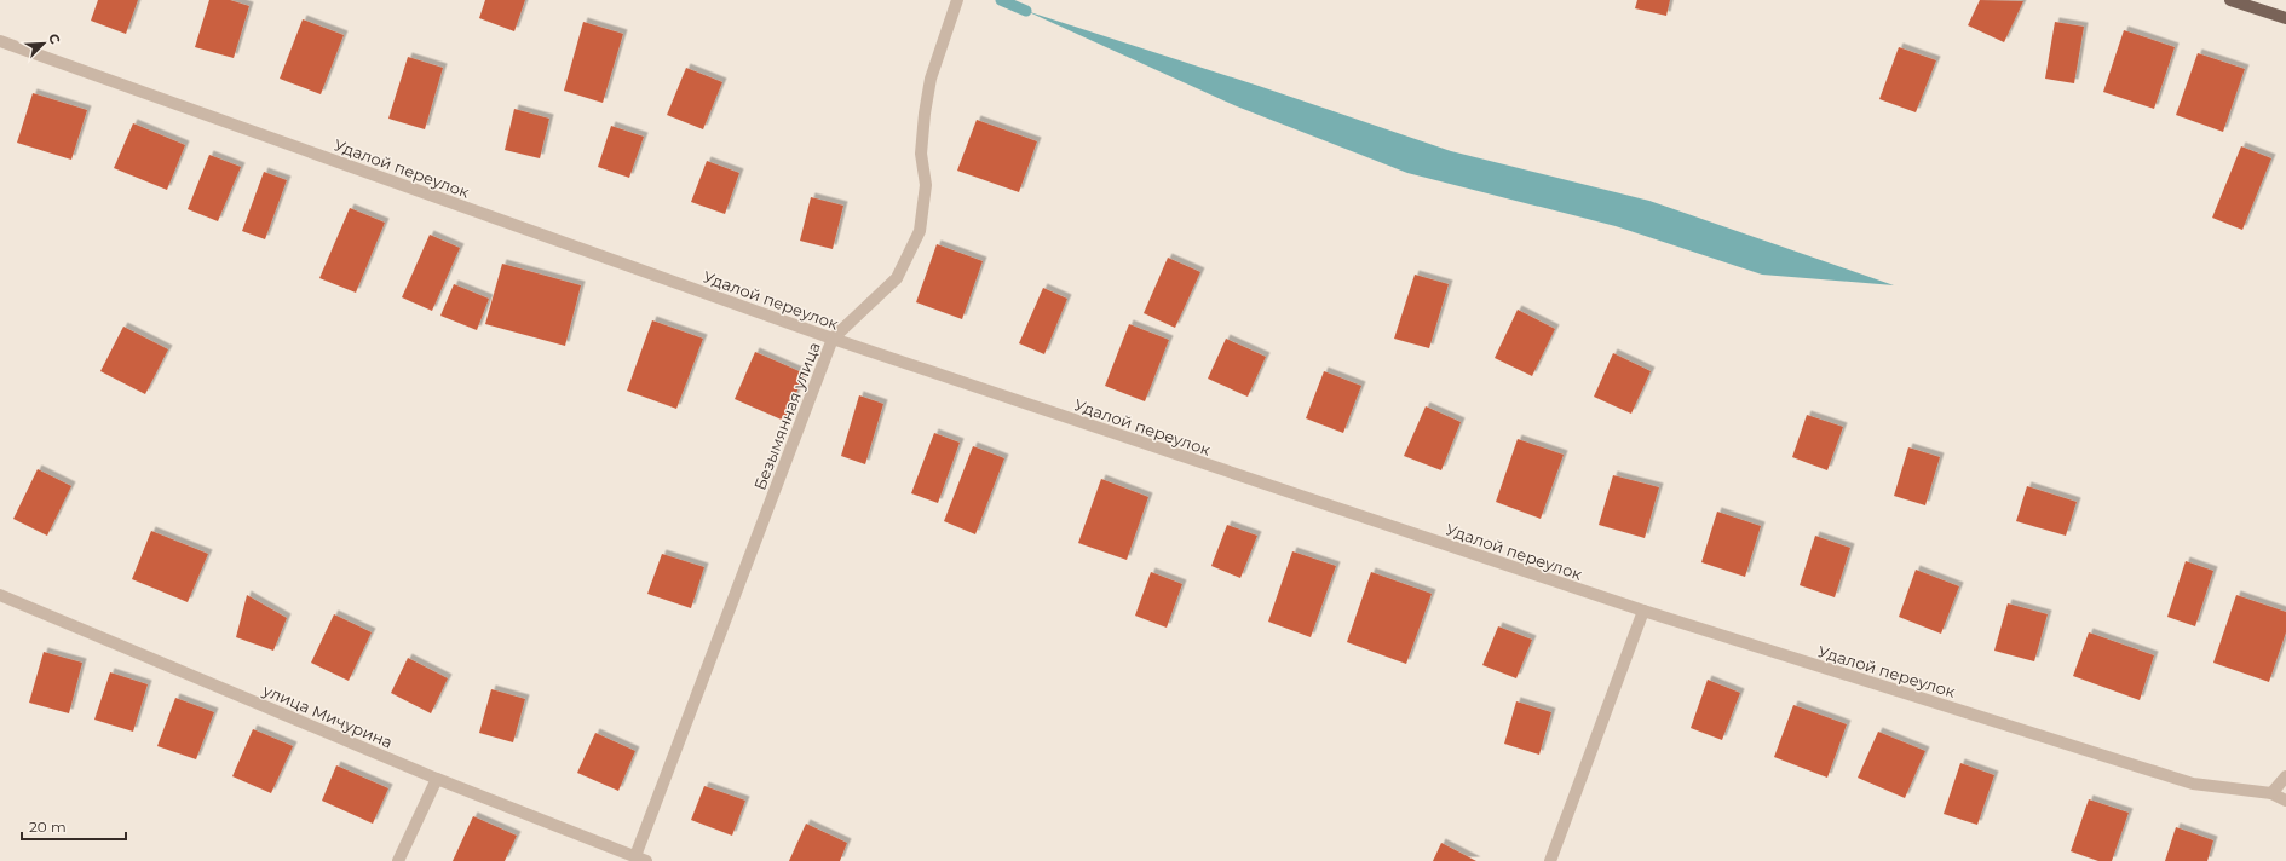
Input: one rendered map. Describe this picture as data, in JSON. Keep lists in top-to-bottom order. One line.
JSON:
{"streets":{"street":["Удалой переулок","Безымянная улица","улица Мичурина"]},"crossings":[["Удалой переулок","Безымянная улица"],["Безымянная улица","улица Мичурина"]],"scale_bar":"20 m","north":"top right"}
